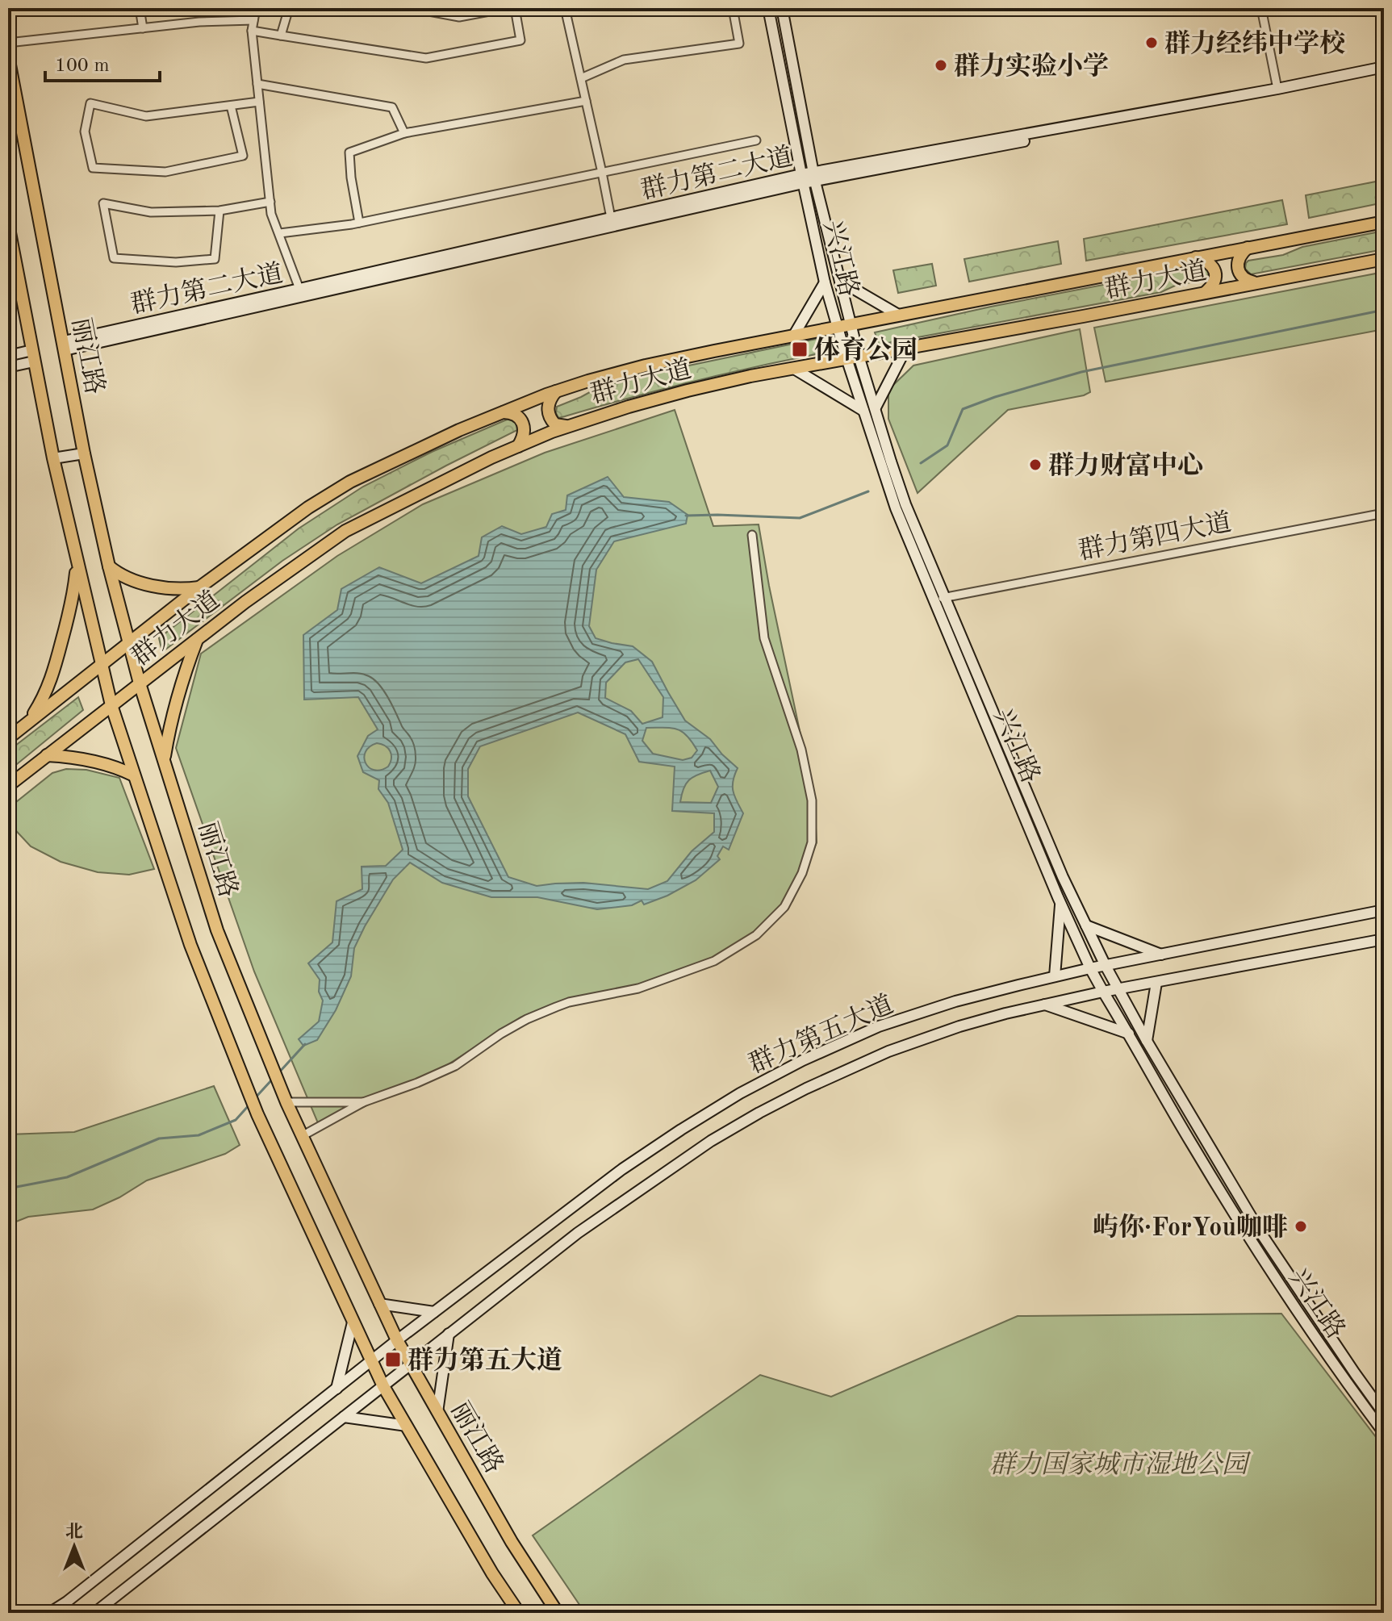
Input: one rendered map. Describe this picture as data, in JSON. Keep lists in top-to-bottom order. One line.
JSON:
{"streets":{"main road":["群力第二大道","兴江路","群力大道","丽江路","群力第五大道"],"street":["群力第四大道"]},"crossings":[["群力第二大道","兴江路"],["群力第二大道","丽江路"],["兴江路","群力大道"],["兴江路","群力第四大道"],["兴江路","群力第五大道"],["群力大道","丽江路"],["丽江路","群力第五大道"]],"parks":["群力国家城市湿地公园"],"places":{"other":["群力经纬中学校","群力实验小学","群力财富中心","屿你·ForYou咖啡"],"transit":["体育公园","群力第五大道"]},"scale_bar":"100 m","north":"top"}
